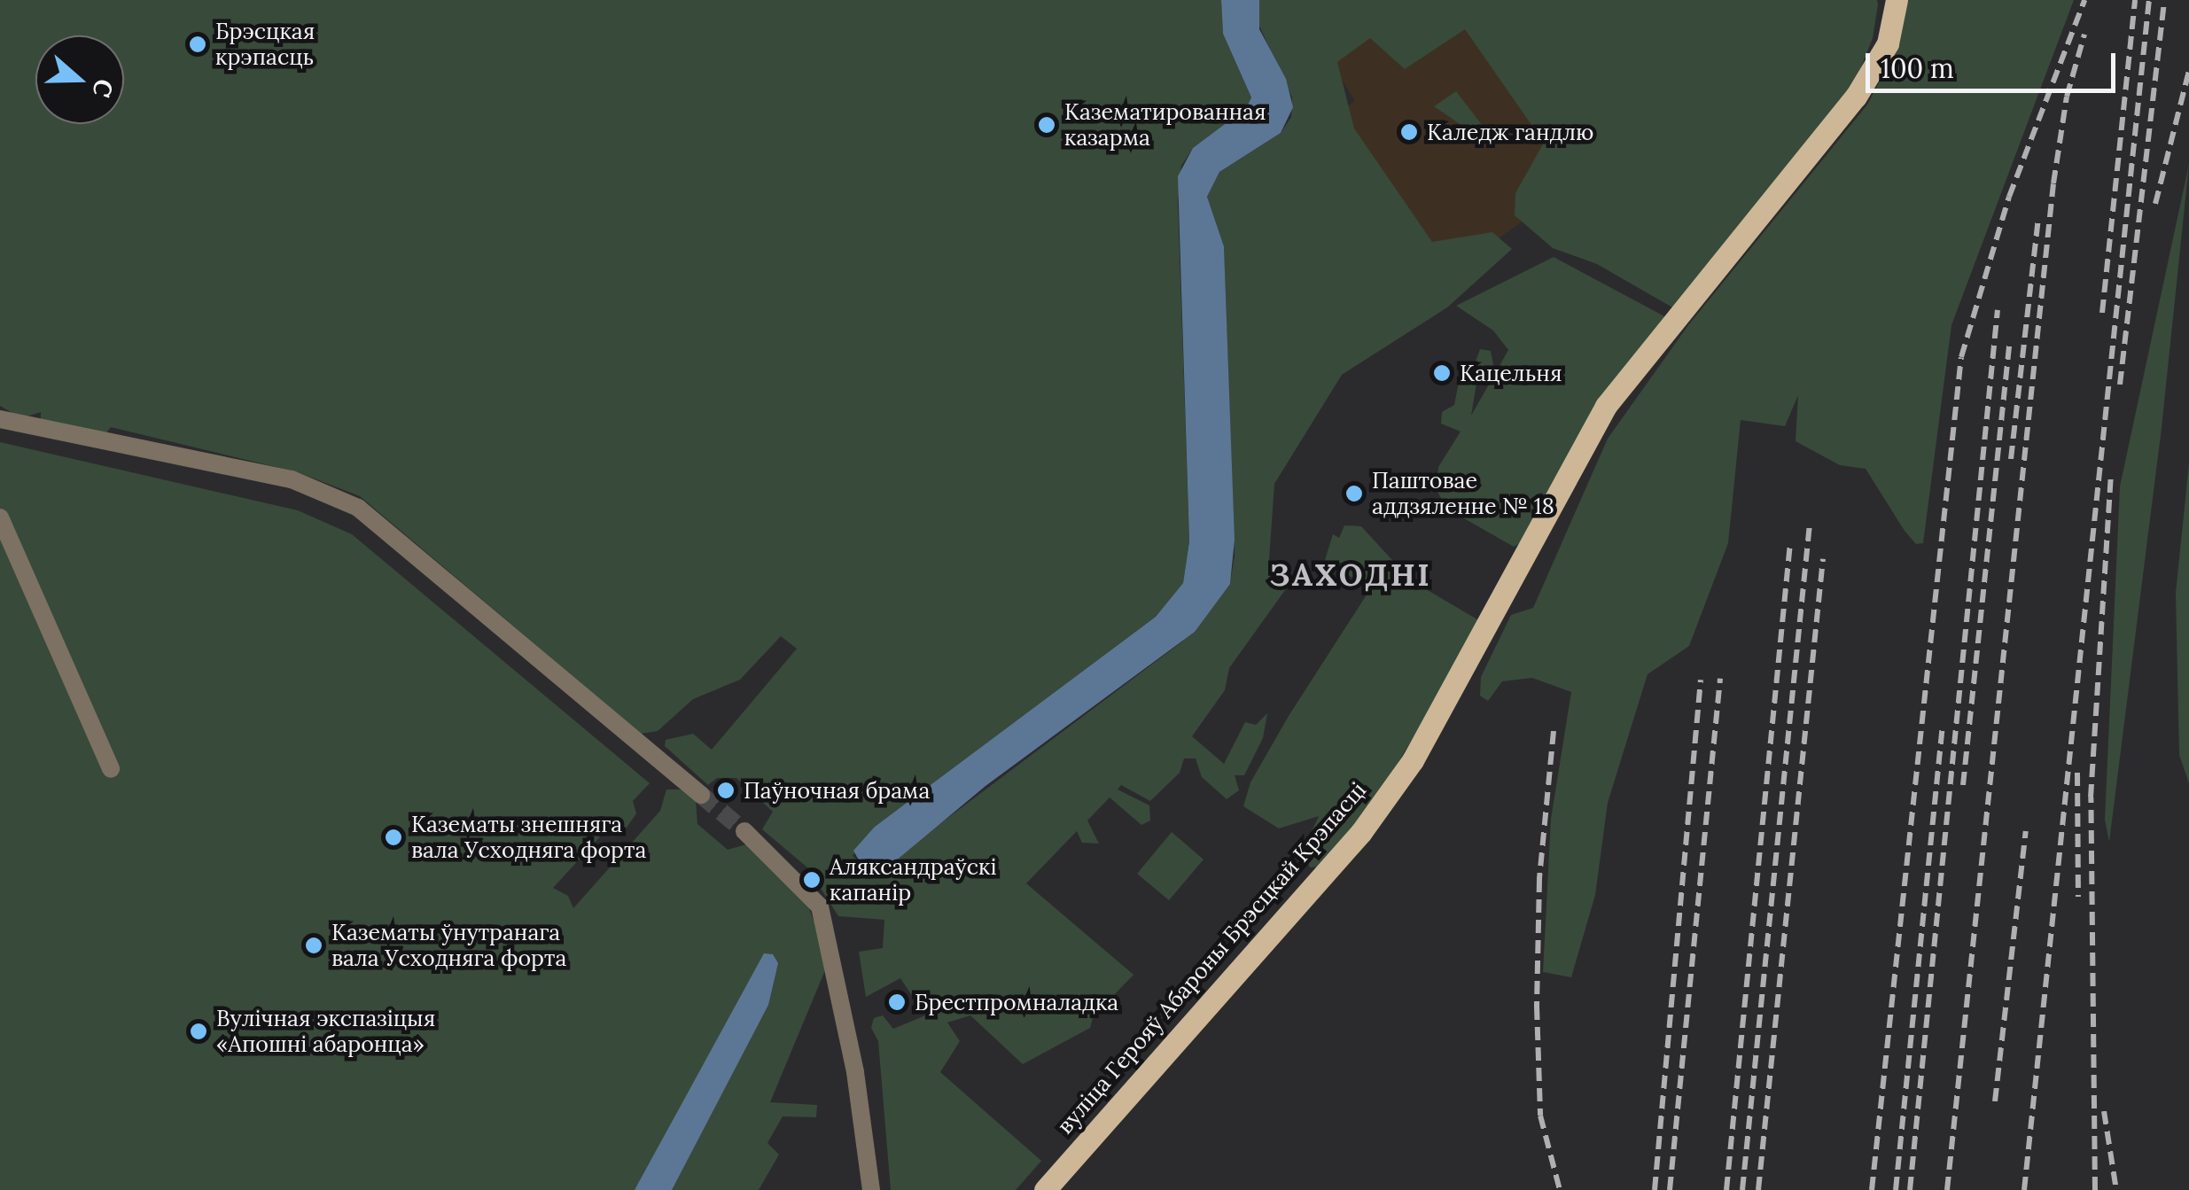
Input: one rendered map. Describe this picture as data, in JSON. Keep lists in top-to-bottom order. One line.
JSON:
{"streets":{"main road":["вуліца Герояў Абароны Брэсцкай Крэпасці"]},"districts":["ЗАХОДНІ"],"places":["Брэсцкая крэпасць","Казематированная казарма","Каледж гандлю","Кацельня","Паштовае аддзяленне № 18","Паўночная брама","Казематы знешняга вала Усходняга форта","Аляксандраўскі капанір","Казематы ўнутранага вала Усходняга форта","Брестпромналадка","Вулічная экспазіцыя «Апошні абаронца»"],"scale_bar":"100 m","north":"right"}
